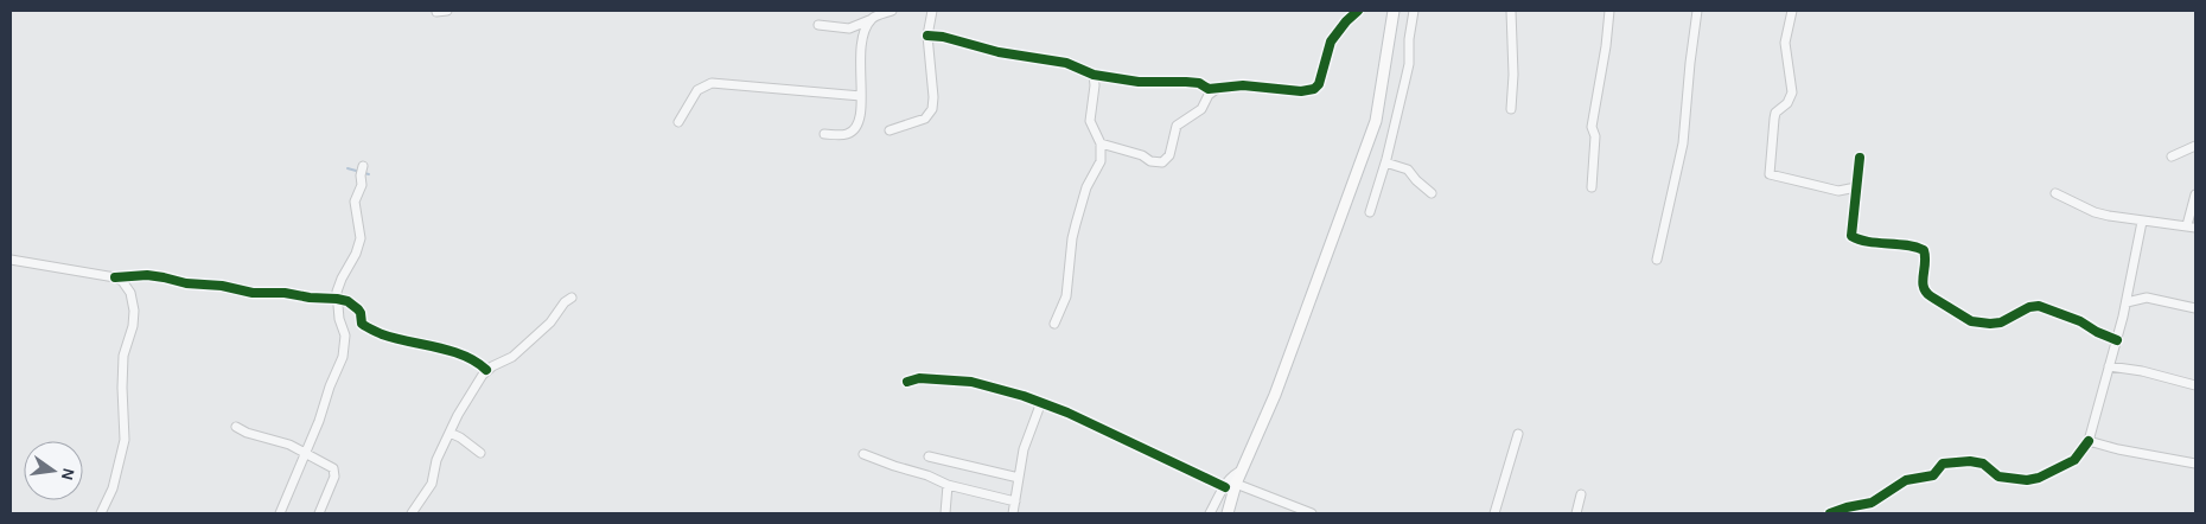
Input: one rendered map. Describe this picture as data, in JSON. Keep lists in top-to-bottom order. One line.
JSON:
{"north":"right"}
